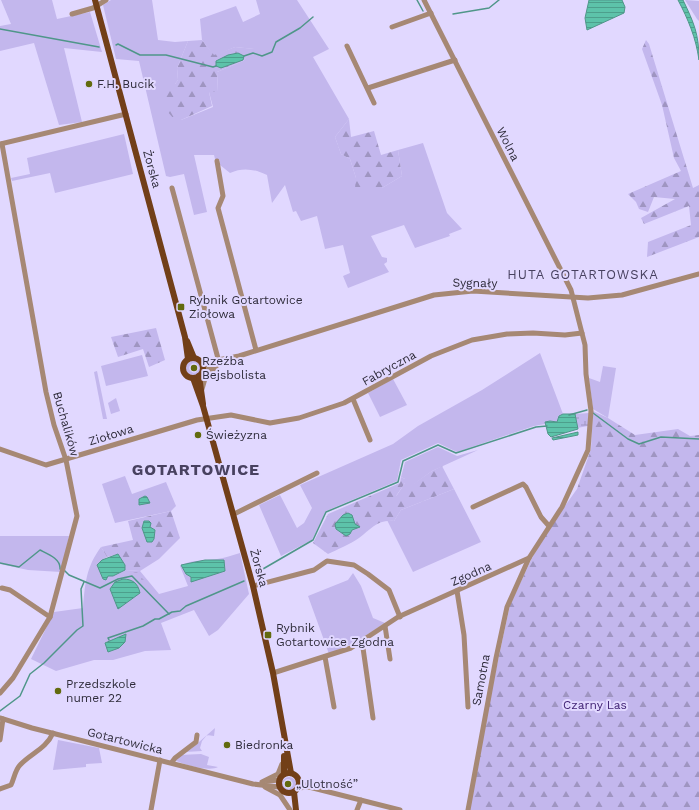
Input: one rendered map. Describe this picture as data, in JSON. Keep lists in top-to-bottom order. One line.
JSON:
{"streets":{"main road":["Żorska"],"street":["Wolna","Sygnały","Fabryczna","Buchalików","Ziołowa","Zgodna","Samotna","Gotartowicka"]},"crossings":[["Wolna","Sygnały"],["Żorska","Sygnały"],["Żorska","Fabryczna"],["Żorska","Buchalików"],["Żorska","Ziołowa"],["Żorska","Zgodna"],["Żorska","Gotartowicka"],["Fabryczna","Ziołowa"],["Buchalików","Ziołowa"],["Zgodna","Samotna"]],"districts":["HUTA GOTARTOWSKA","GOTARTOWICE"],"parks":["Czarny Las"],"places":{"other":["F.H. Bucik","Rzeźba Bejsbolista","Świeżyzna","Przedszkole numer 22","Biedronka","„Ulotność”"],"transit":["Rybnik Gotartowice Ziołowa","Rybnik Gotartowice Zgodna"]}}
